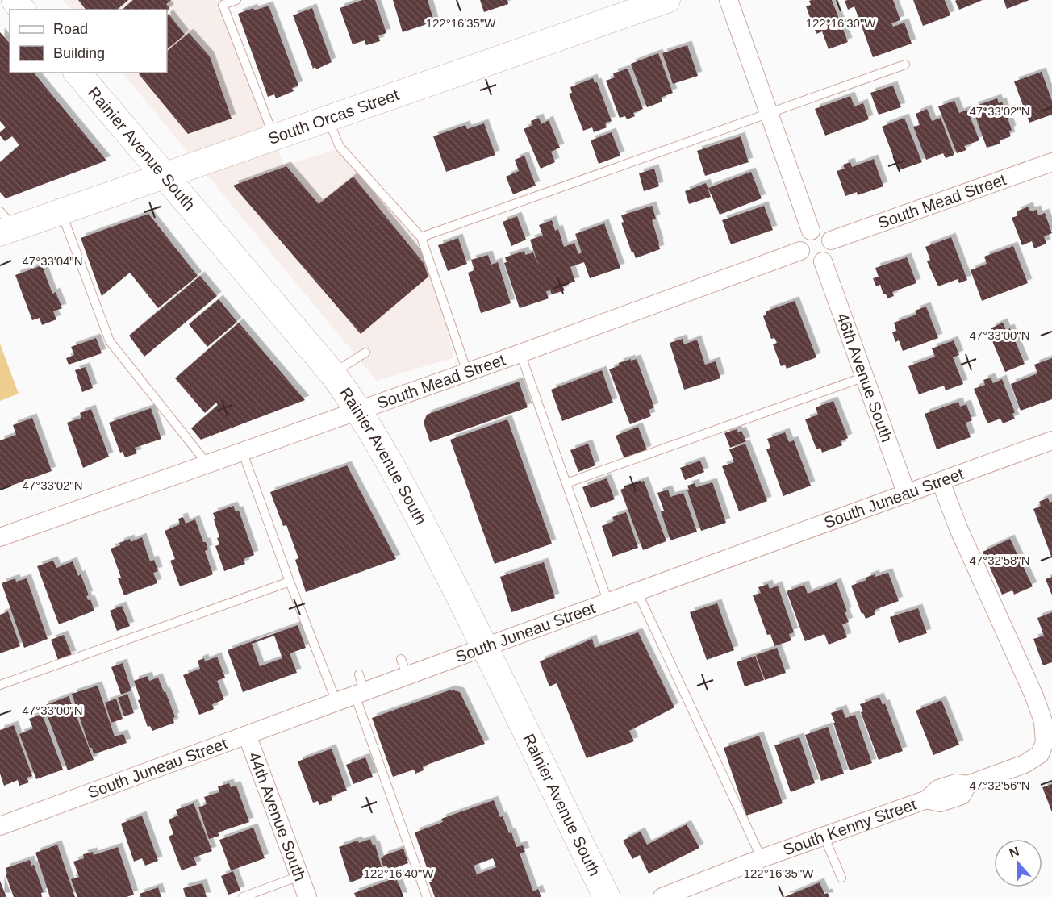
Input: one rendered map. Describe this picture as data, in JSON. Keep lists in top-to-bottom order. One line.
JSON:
{"streets":{"main road":["Rainier Avenue South"],"street":["South Orcas Street","South Mead Street","46th Avenue South","South Juneau Street","44th Avenue South","South Kenny Street"]},"crossings":[["South Orcas Street","Rainier Avenue South"],["Rainier Avenue South","South Mead Street"],["Rainier Avenue South","South Juneau Street"],["South Mead Street","46th Avenue South"],["46th Avenue South","South Juneau Street"],["South Juneau Street","44th Avenue South"],["South Juneau Street","South Kenny Street"]],"legend":["Road","Building"],"north":"top","coordinates":["122°16'30\"W","122°16'35\"W","47°33'02\"N","47°33'04\"N","47°33'00\"N","47°32'58\"N","47°32'56\"N","122°16'40\"W"]}
